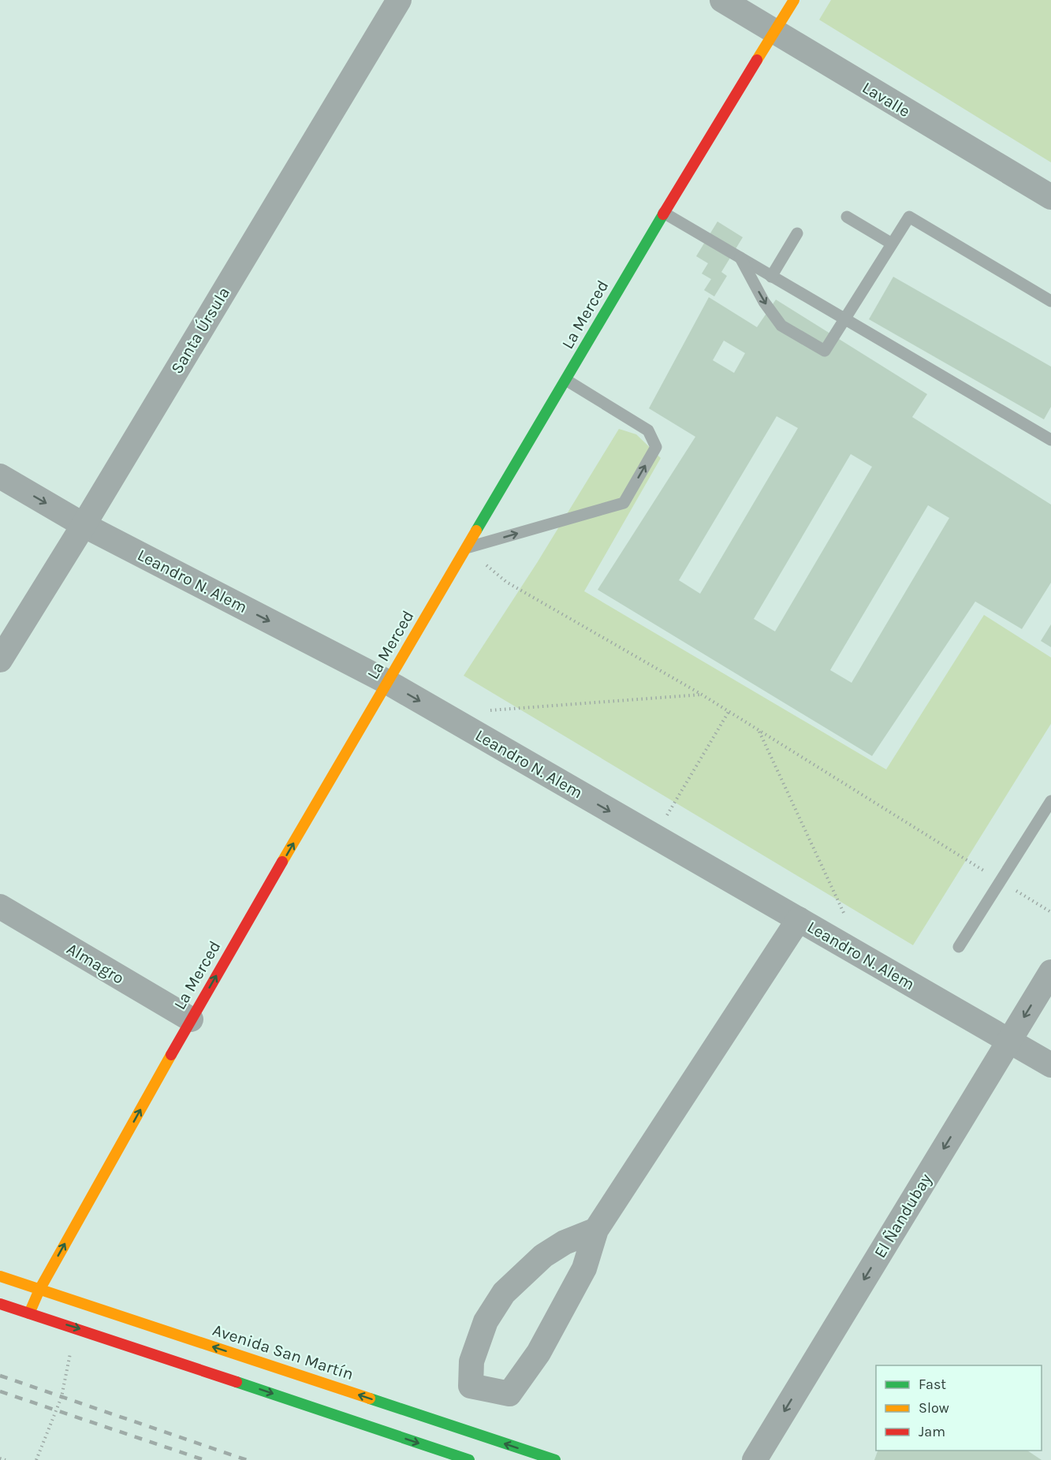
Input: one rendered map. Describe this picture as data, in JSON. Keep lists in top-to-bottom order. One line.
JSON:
{"streets":{"street":["Lavalle","La Merced","Santa Úrsula","Leandro N. Alem","Almagro","El Ñandubay","Avenida San Martín"]},"crossings":[["Lavalle","La Merced"],["La Merced","Leandro N. Alem"],["La Merced","Almagro"],["La Merced","Avenida San Martín"],["Santa Úrsula","Leandro N. Alem"],["Leandro N. Alem","El Ñandubay"]],"one_way":["La Merced","Leandro N. Alem","El Ñandubay"],"legend":["Fast","Slow","Jam"]}
